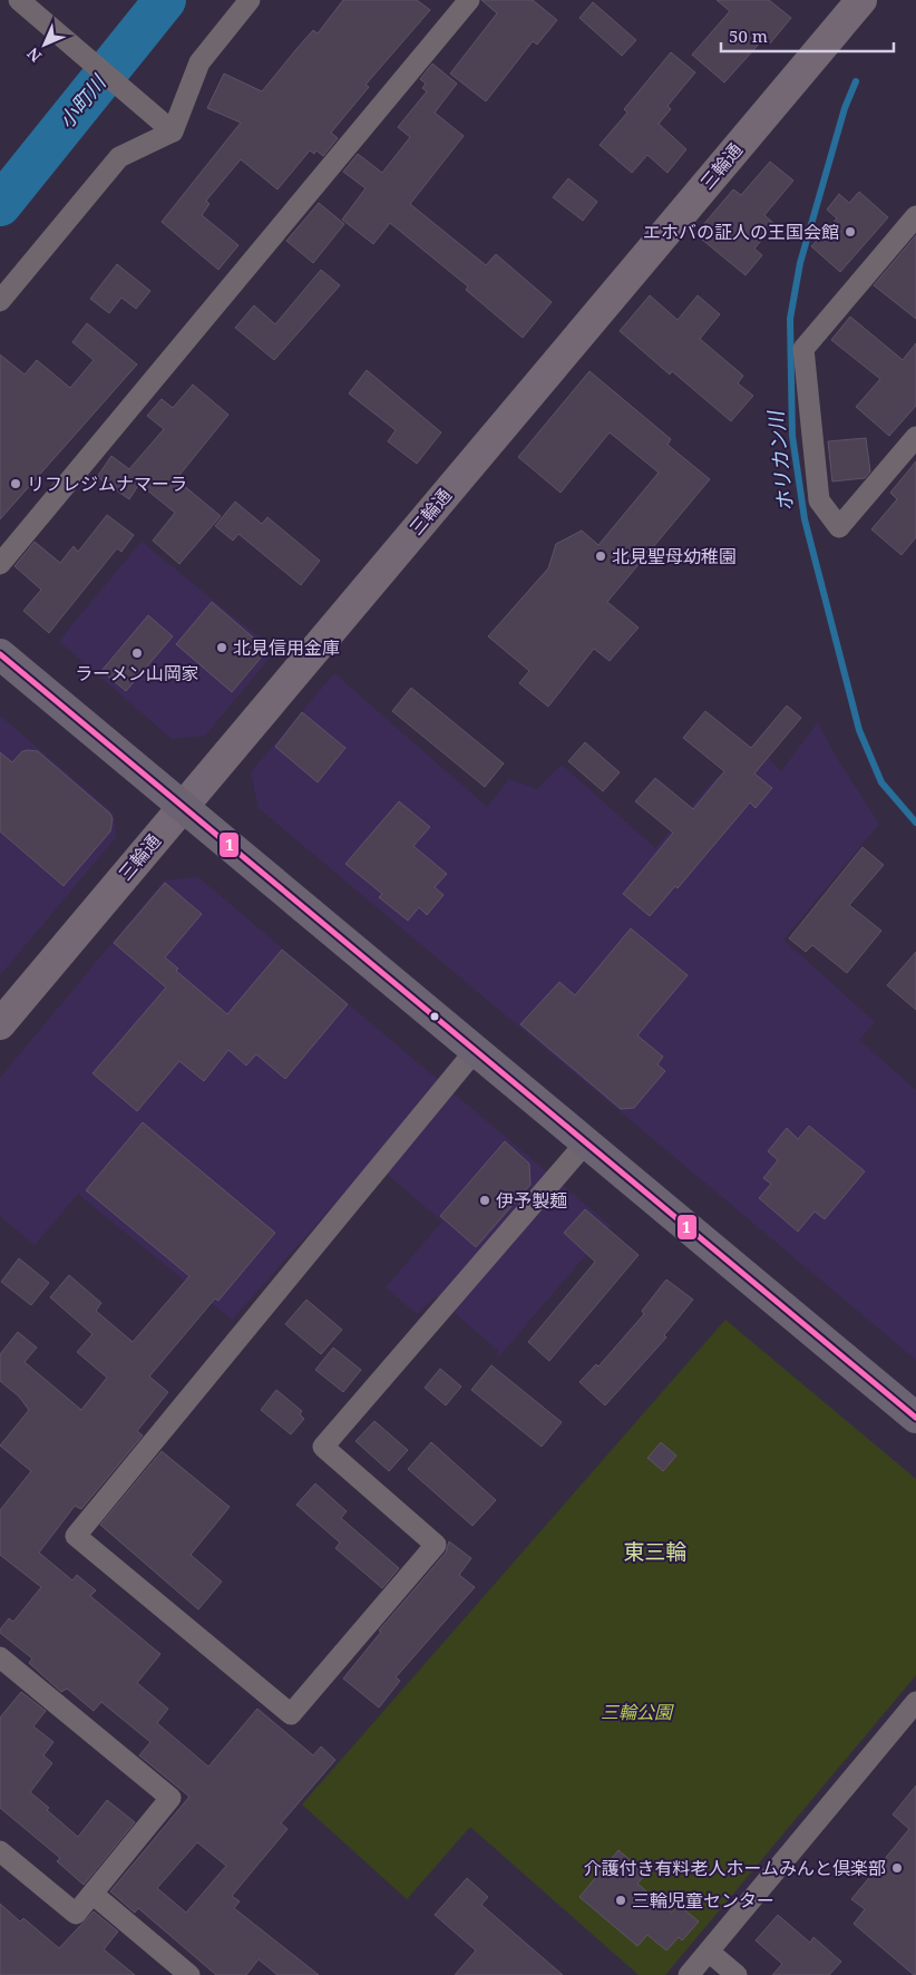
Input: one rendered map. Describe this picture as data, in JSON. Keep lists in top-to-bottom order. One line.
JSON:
{"streets":{"street":["三輪通"]},"districts":["東三輪"],"water":["小町川","ホリカン川"],"parks":["三輪公園"],"places":["エホバの証人の王国会館","リフレジムナマーラ","北見聖母幼稚園","北見信用金庫","ラーメン山岡家","伊予製麺","介護付き有料老人ホームみんと倶楽部","三輪児童センター"],"lines":["transit line 1"],"scale_bar":"50 m","north":"bottom left"}
